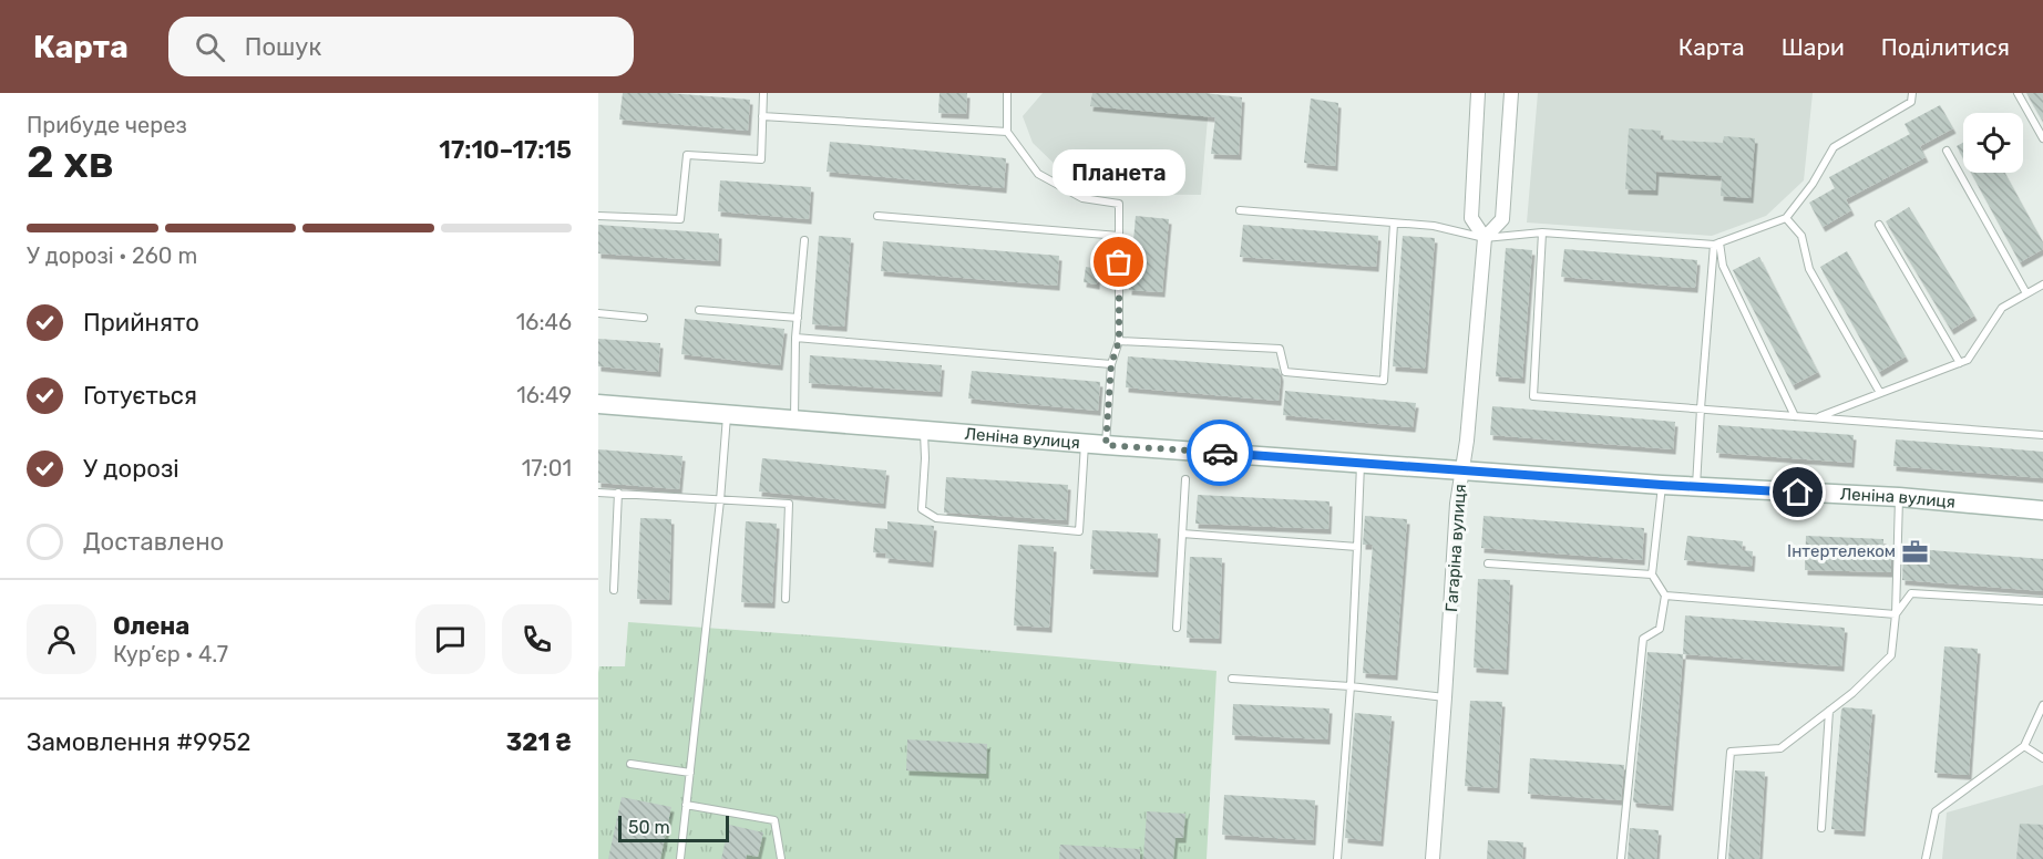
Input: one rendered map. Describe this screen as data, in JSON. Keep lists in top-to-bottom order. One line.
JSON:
{"streets":{"street":["Леніна вулиця","Гагаріна вулиця"]},"crossings":[["Леніна вулиця","Гагаріна вулиця"]],"places":{"other":["Планета"],"office":["Інтертелеком"]},"scale_bar":"50 m","page":{"header":"Карта","search":"Пошук","nav":["Карта","Шари","Поділитися"],"heading":["2 хв","Прибуде через","17:10–17:15"],"panel":["Олена","Кур’єр · 4.7","Замовлення #9952","321 ₴"],"bubble":"Планета","bar":"У дорозі · 260 m","list":[["Прийнято","16:46"],["Готується","16:49"],["У дорозі","17:01"],"Доставлено"],"scale":"50 m"}}
